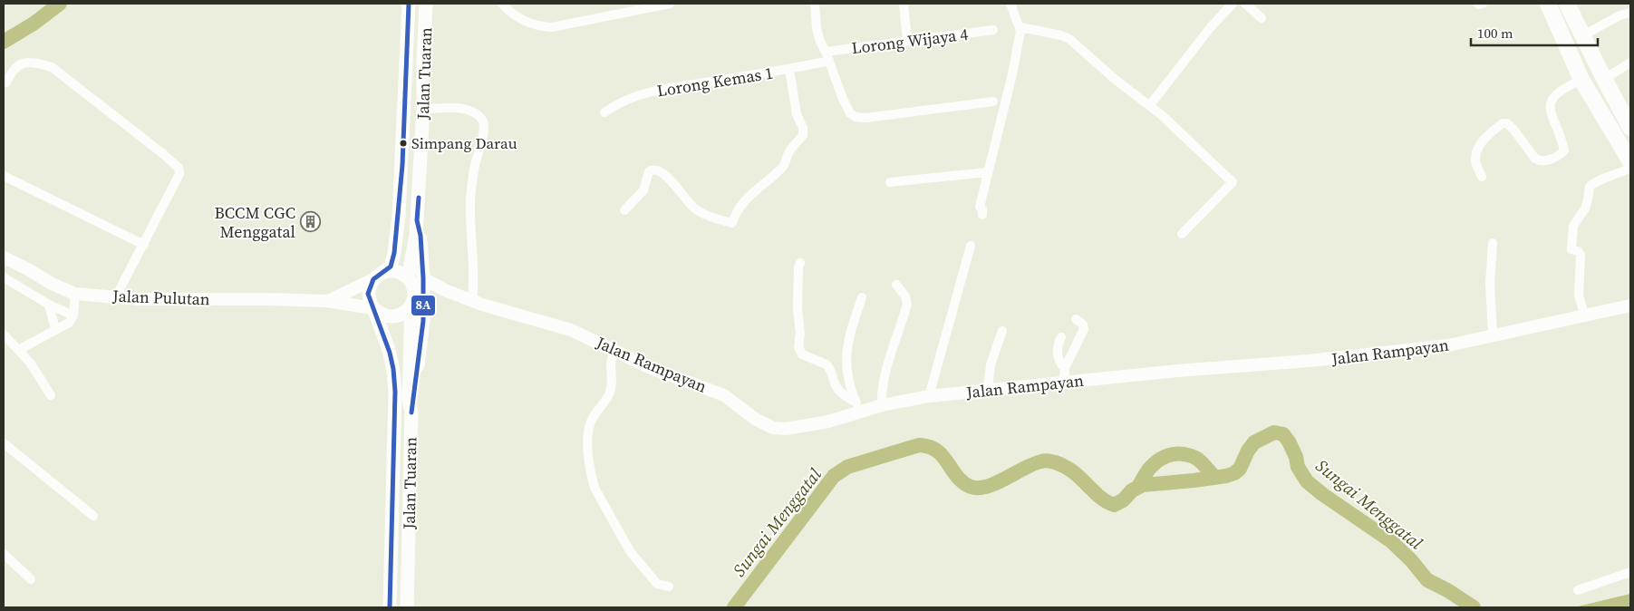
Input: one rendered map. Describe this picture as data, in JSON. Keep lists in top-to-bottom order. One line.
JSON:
{"streets":{"main road":["Jalan Tuaran"],"street":["Lorong Wijaya 4","Lorong Kemas 1","Jalan Pulutan","Jalan Rampayan"]},"crossings":[["Jalan Tuaran","Jalan Pulutan"]],"water":["Sungai Menggatal"],"places":{"other":["Simpang Darau"],"building":["BCCM CGC Menggatal"]},"lines":["transit line 8A"],"scale_bar":"100 m"}
